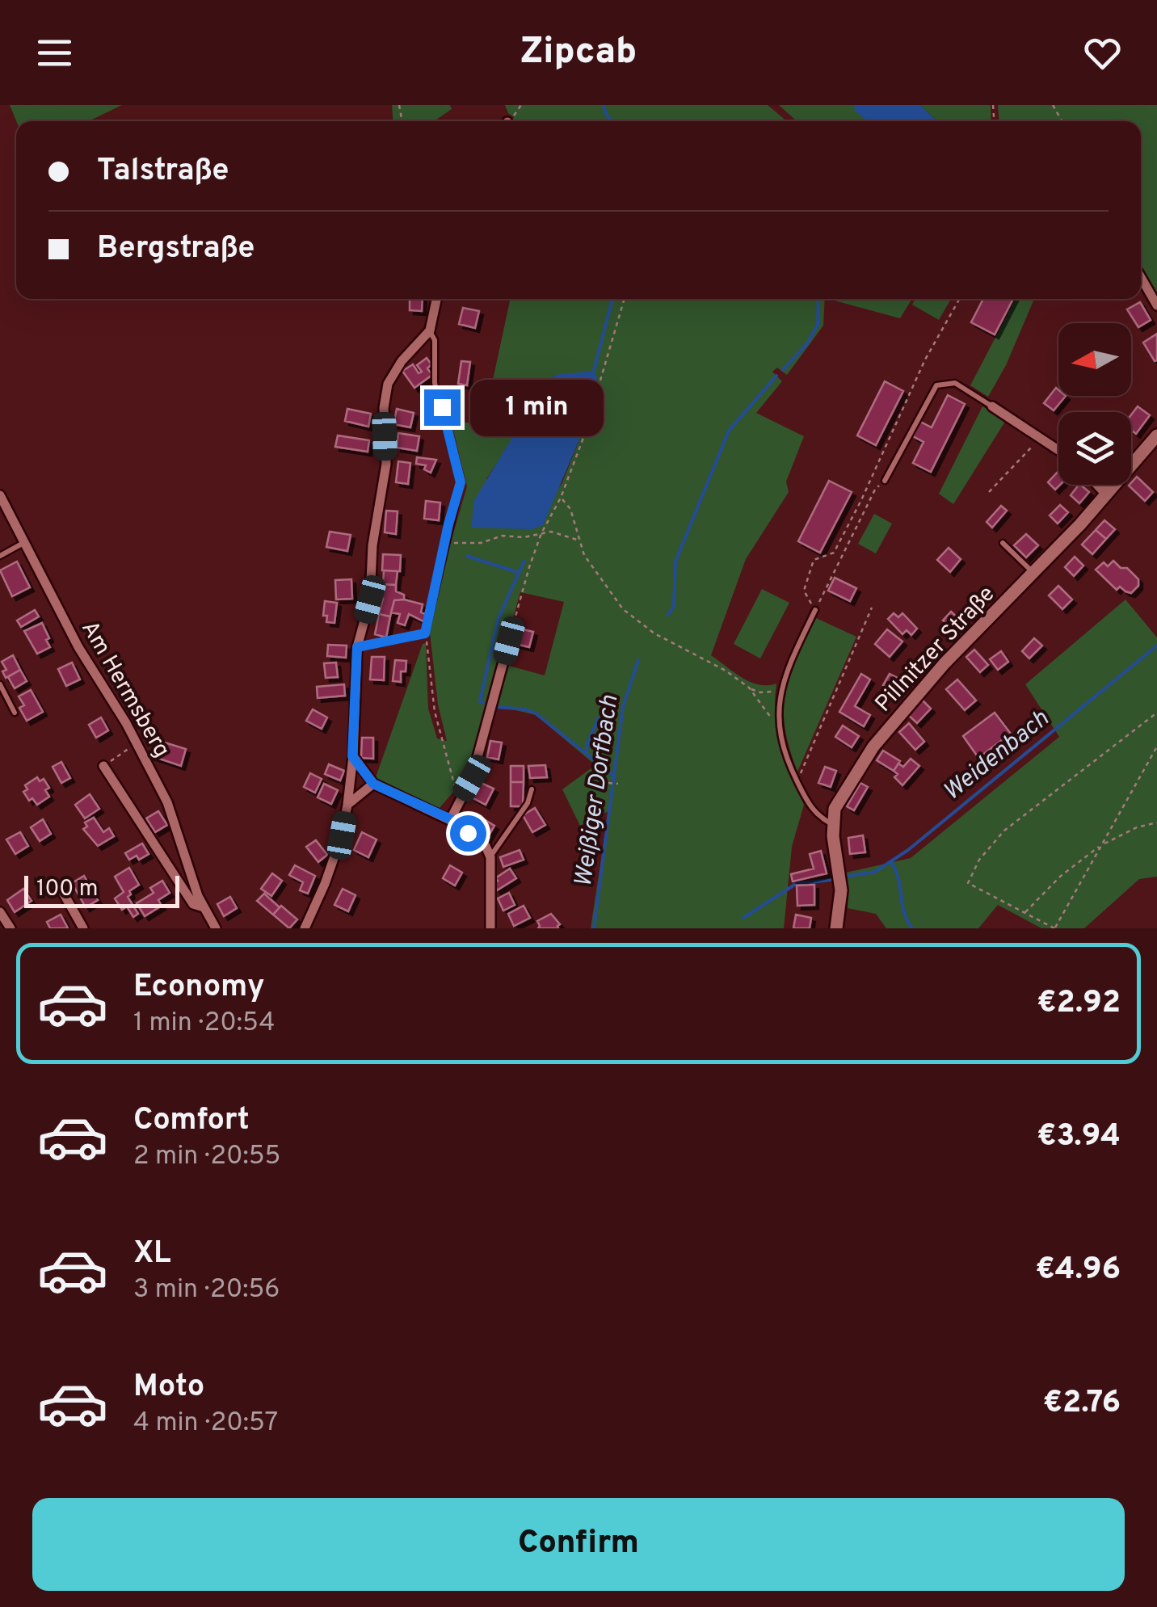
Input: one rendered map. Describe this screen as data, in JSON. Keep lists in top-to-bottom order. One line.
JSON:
{"streets":{"street":["Pillnitzer Straße","Am Hermsberg"]},"water":["Weidenbach","Weißiger Dorfbach"],"scale_bar":"100 m","north":"left","page":{"header":"Zipcab","banner":["Talstraße","Bergstraße"],"bubble":"1 min","scale":"100 m","list":[{"name":"Economy","note":"1 min · 20:54","value":"€2.92"},{"name":"Comfort","note":"2 min · 20:55","value":"€3.94"},{"name":"XL","note":"3 min · 20:56","value":"€4.96"},{"name":"Moto","note":"4 min · 20:57","value":"€2.76"}],"buttons":"Confirm"}}
